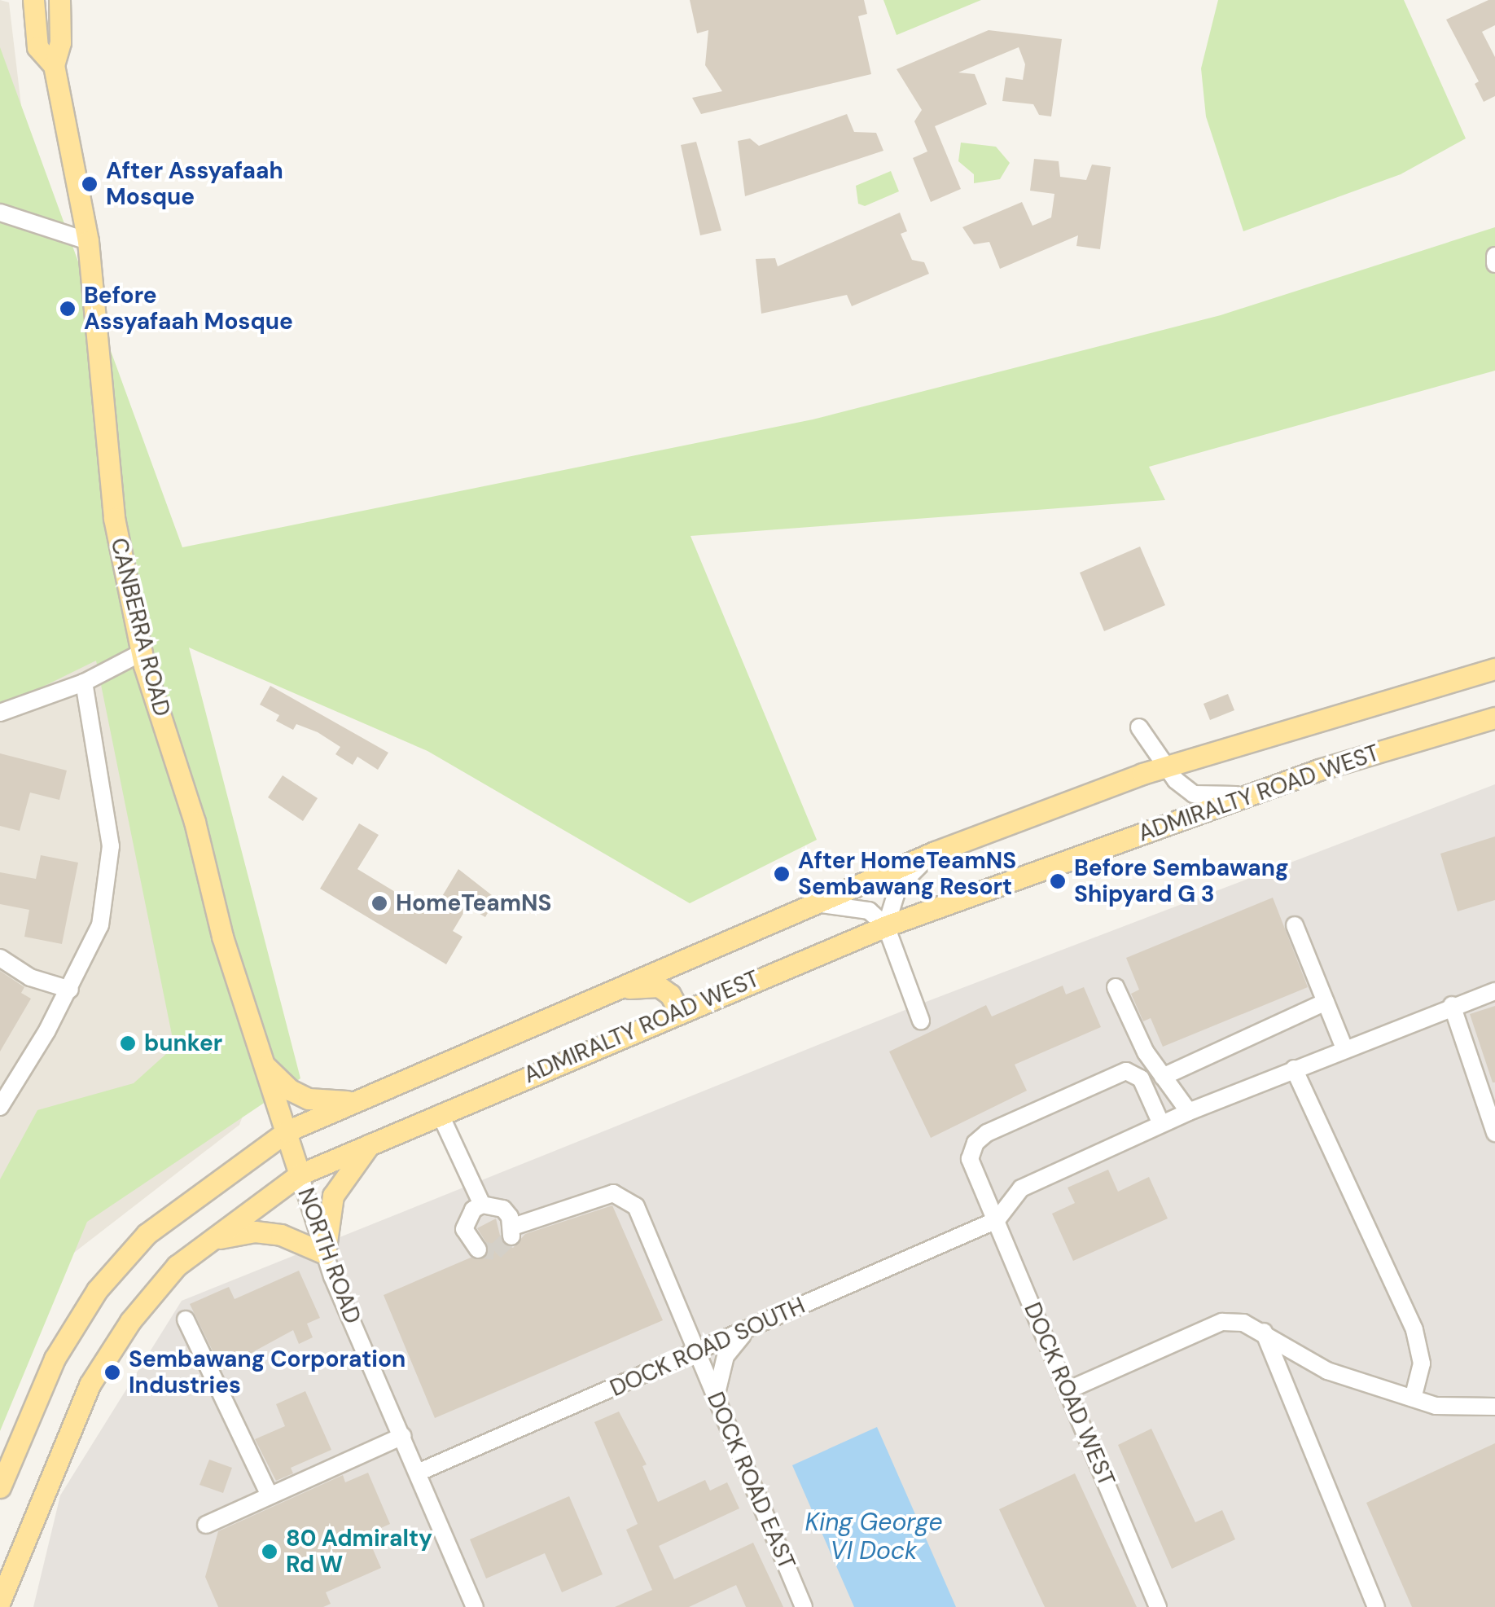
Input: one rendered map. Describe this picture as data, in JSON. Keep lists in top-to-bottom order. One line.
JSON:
{"streets":{"main road":["CANBERRA ROAD","ADMIRALTY ROAD WEST"],"street":["NORTH ROAD","DOCK ROAD SOUTH","DOCK ROAD WEST","DOCK ROAD EAST"]},"crossings":[["CANBERRA ROAD","ADMIRALTY ROAD WEST"],["CANBERRA ROAD","NORTH ROAD"],["ADMIRALTY ROAD WEST","NORTH ROAD"],["NORTH ROAD","DOCK ROAD SOUTH"],["DOCK ROAD SOUTH","DOCK ROAD WEST"],["DOCK ROAD SOUTH","DOCK ROAD EAST"]],"water":["King George VI Dock"],"places":["After Assyafaah Mosque","Before Assyafaah Mosque","After HomeTeamNS Sembawang Resort","Before Sembawang Shipyard G 3","HomeTeamNS","bunker","Sembawang Corporation Industries","80 Admiralty Rd W"]}
